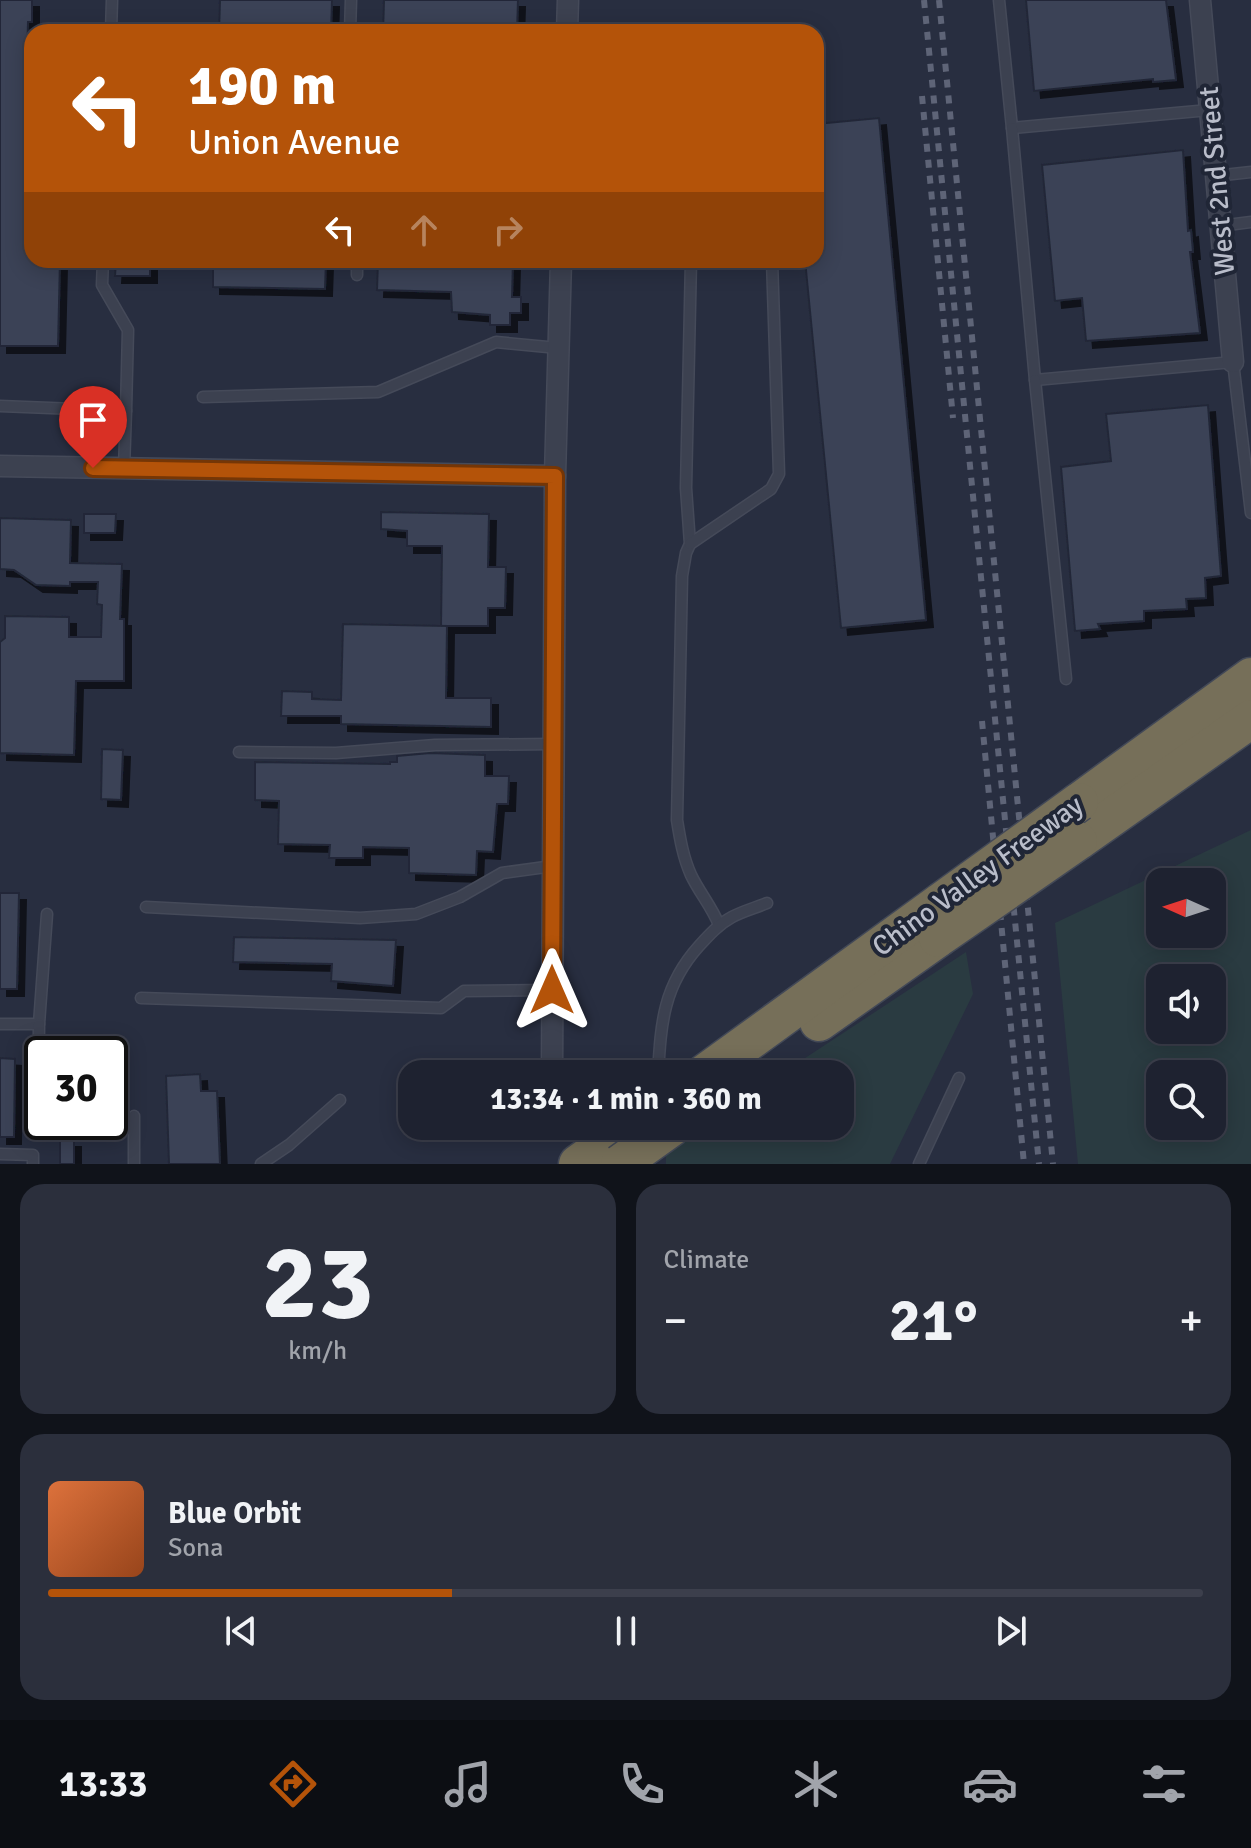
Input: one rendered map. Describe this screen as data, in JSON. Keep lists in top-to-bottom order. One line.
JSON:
{"streets":{"highway":["Chino Valley Freeway"],"street":["West 2nd Street"]},"north":"left","page":{"turn":["190 m","Union Avenue"],"limit":"30","trip":"13:34 · 1 min · 360 m","tile":[["23","km/h"],"Climate"],"heat":["−","21°","+"],"song":["Blue Orbit","Sona"],"tabs":"13:33"}}
